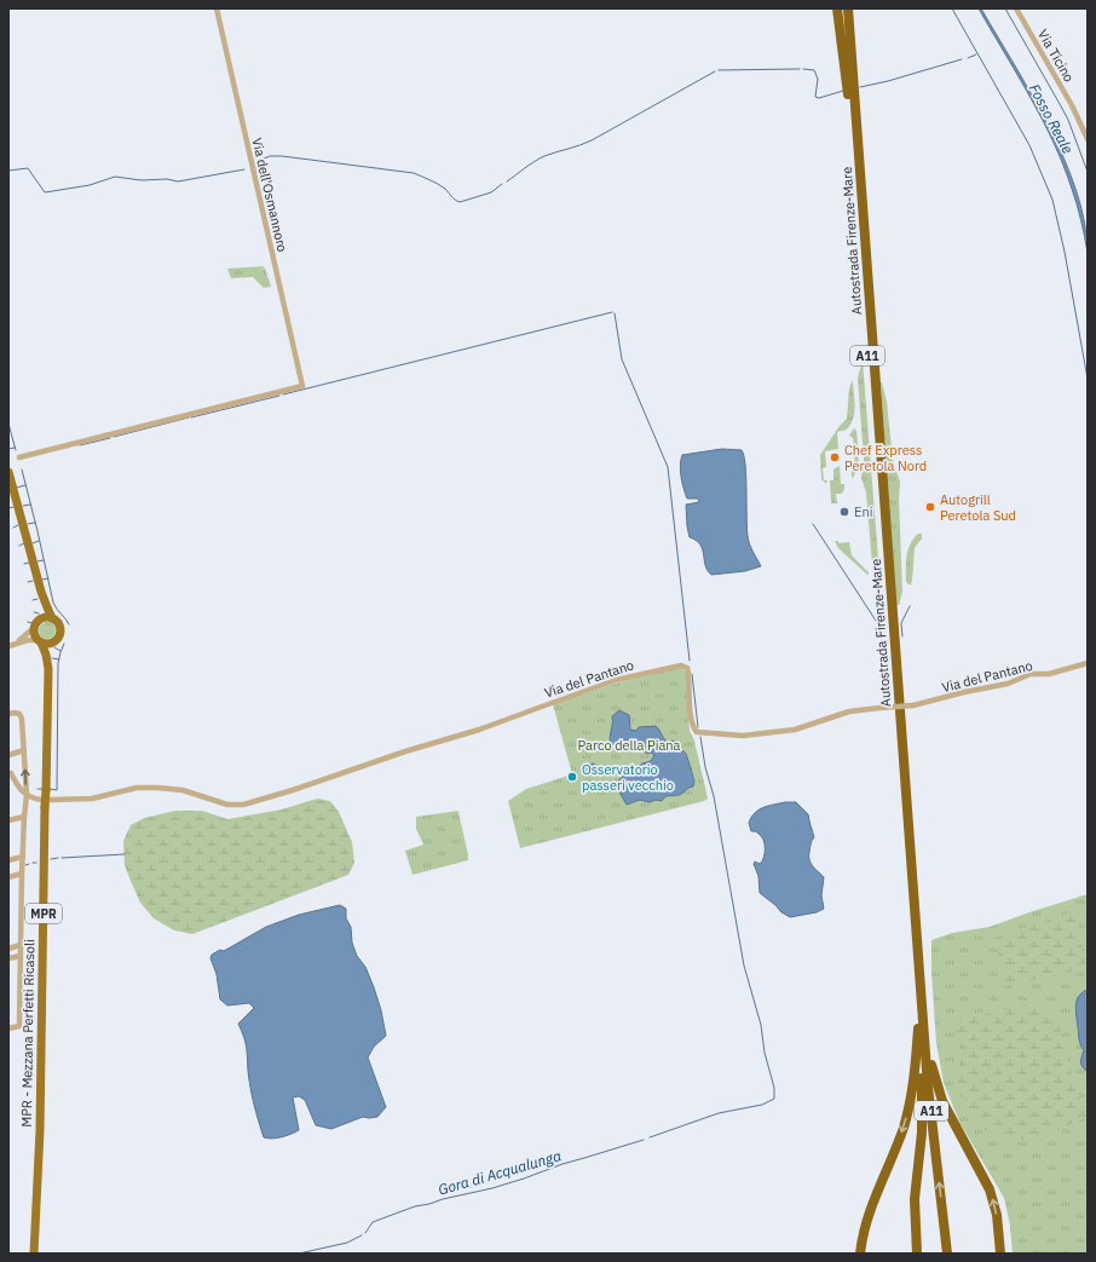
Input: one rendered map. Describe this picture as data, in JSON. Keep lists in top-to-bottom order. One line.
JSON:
{"streets":{"highway":["Autostrada Firenze-Mare","A11"],"main road":["MPR","MPR - Mezzana Perfetti Ricasoli"],"street":["Via Ticino","Via dell'Osmannoro","Via del Pantano"]},"crossings":[["Via del Pantano","MPR - Mezzana Perfetti Ricasoli"]],"water":["Fosso Reale","Gora di Acqualunga"],"parks":["Parco della Piana"],"places":["Chef Express Peretola Nord","Autogrill Peretola Sud","Eni","Osservatorio passeri vecchio"]}
